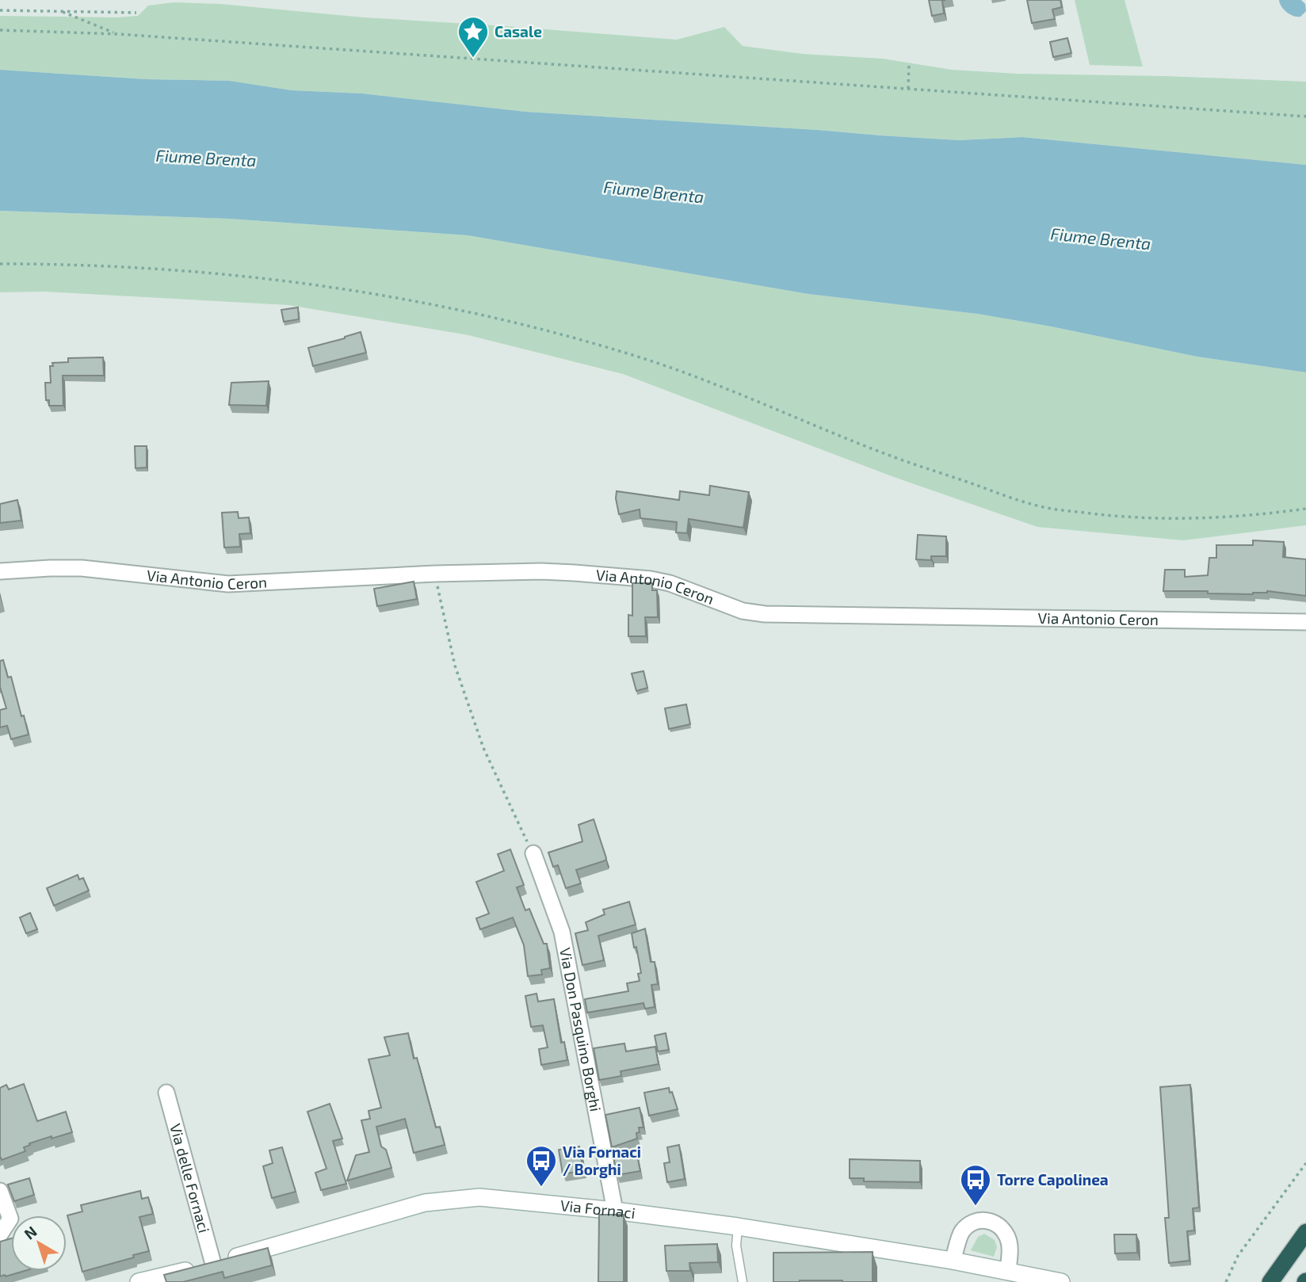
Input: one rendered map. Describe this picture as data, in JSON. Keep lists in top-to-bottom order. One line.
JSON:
{"streets":{"street":["Via Antonio Ceron","Via Don Pasquino Borghi","Via delle Fornaci","Via Fornaci"]},"crossings":[["Via Don Pasquino Borghi","Via Fornaci"],["Via delle Fornaci","Via Fornaci"]],"water":["Fiume Brenta"],"places":{"place":["Casale"],"bus stop":["Via Fornaci / Borghi","Torre Capolinea"]},"north":"top left"}
